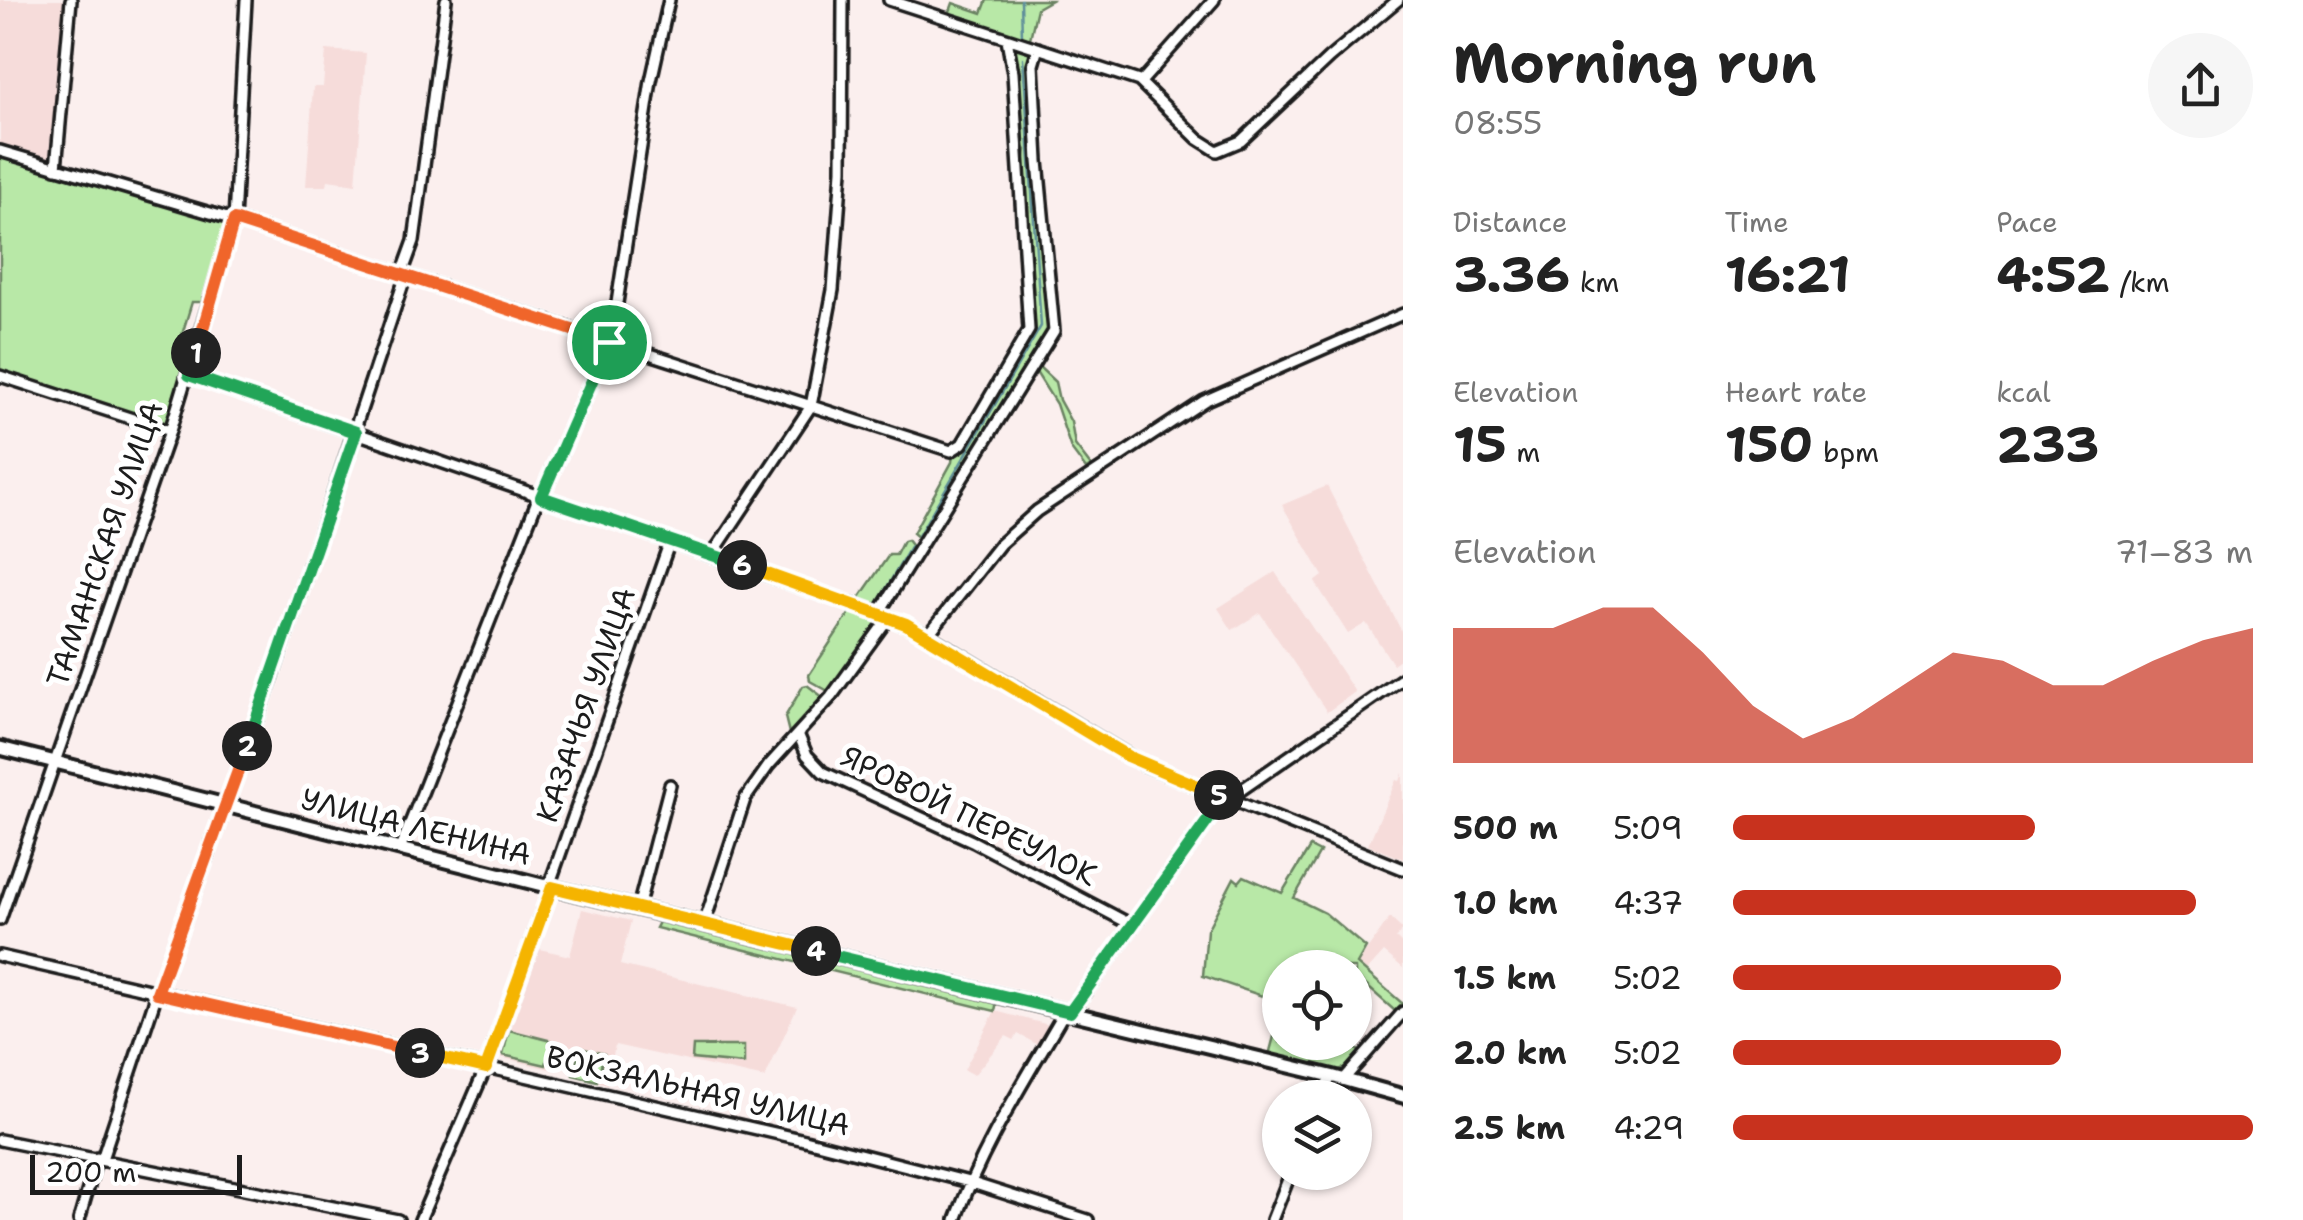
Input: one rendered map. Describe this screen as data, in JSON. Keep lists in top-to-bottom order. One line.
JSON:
{"streets":{"main road":["УЛИЦА ЛЕНИНА"],"street":["ТАМАНСКАЯ УЛИЦА","КАЗАЧЬЯ УЛИЦА","ЯРОВОЙ ПЕРЕУЛОК","ВОКЗАЛЬНАЯ УЛИЦА"]},"crossings":[["ТАМАНСКАЯ УЛИЦА","УЛИЦА ЛЕНИНА"],["КАЗАЧЬЯ УЛИЦА","УЛИЦА ЛЕНИНА"],["КАЗАЧЬЯ УЛИЦА","ВОКЗАЛЬНАЯ УЛИЦА"]],"scale_bar":"200 m","page":{"heading":["Morning run","08:55"],"stats":[["Distance","3.36 km"],["Time","16:21"],["Pace","4:52 /km"],["Elevation","15 m"],["Heart rate","150 bpm"],["kcal","233"]],"pins":["1","6","2","5","4","3"],"chart":["Elevation","71–83 m"],"list":[{"name":"500 m","note":"5:09"},{"name":"1.0 km","note":"4:37"},{"name":"1.5 km","note":"5:02"},{"name":"2.0 km","note":"5:02"},{"name":"2.5 km","note":"4:29"}],"scale":"200 m"}}
